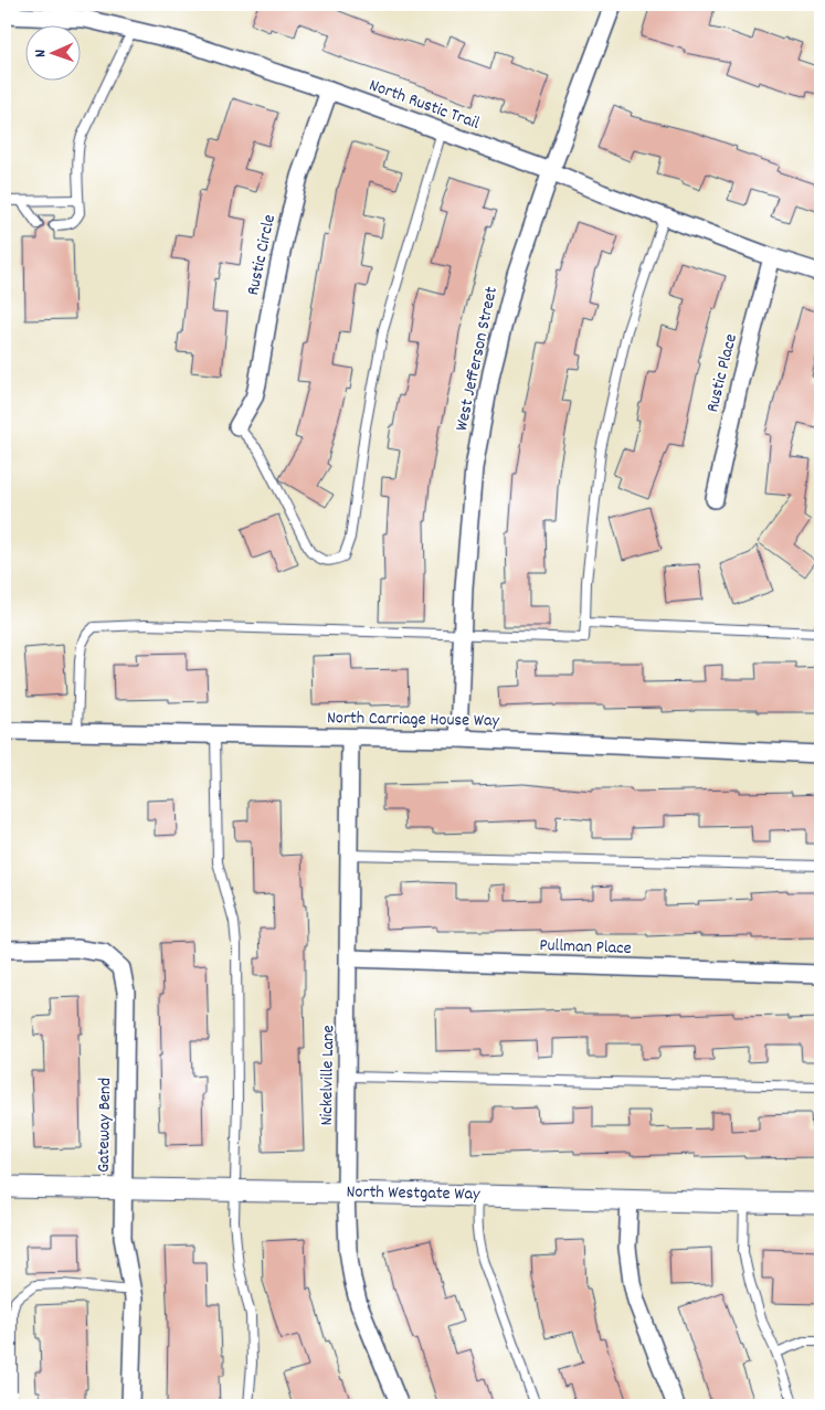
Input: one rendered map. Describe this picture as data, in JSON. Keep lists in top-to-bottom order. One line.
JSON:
{"streets":{"street":["North Rustic Trail","Rustic Circle","West Jefferson Street","Rustic Place","North Carriage House Way","Pullman Place","Nickelville Lane","Gateway Bend","North Westgate Way"]},"crossings":[["North Rustic Trail","Rustic Circle"],["North Rustic Trail","West Jefferson Street"],["North Rustic Trail","Rustic Place"],["West Jefferson Street","North Carriage House Way"],["North Carriage House Way","Nickelville Lane"],["Pullman Place","Nickelville Lane"],["Nickelville Lane","North Westgate Way"],["Gateway Bend","North Westgate Way"]],"north":"left"}
